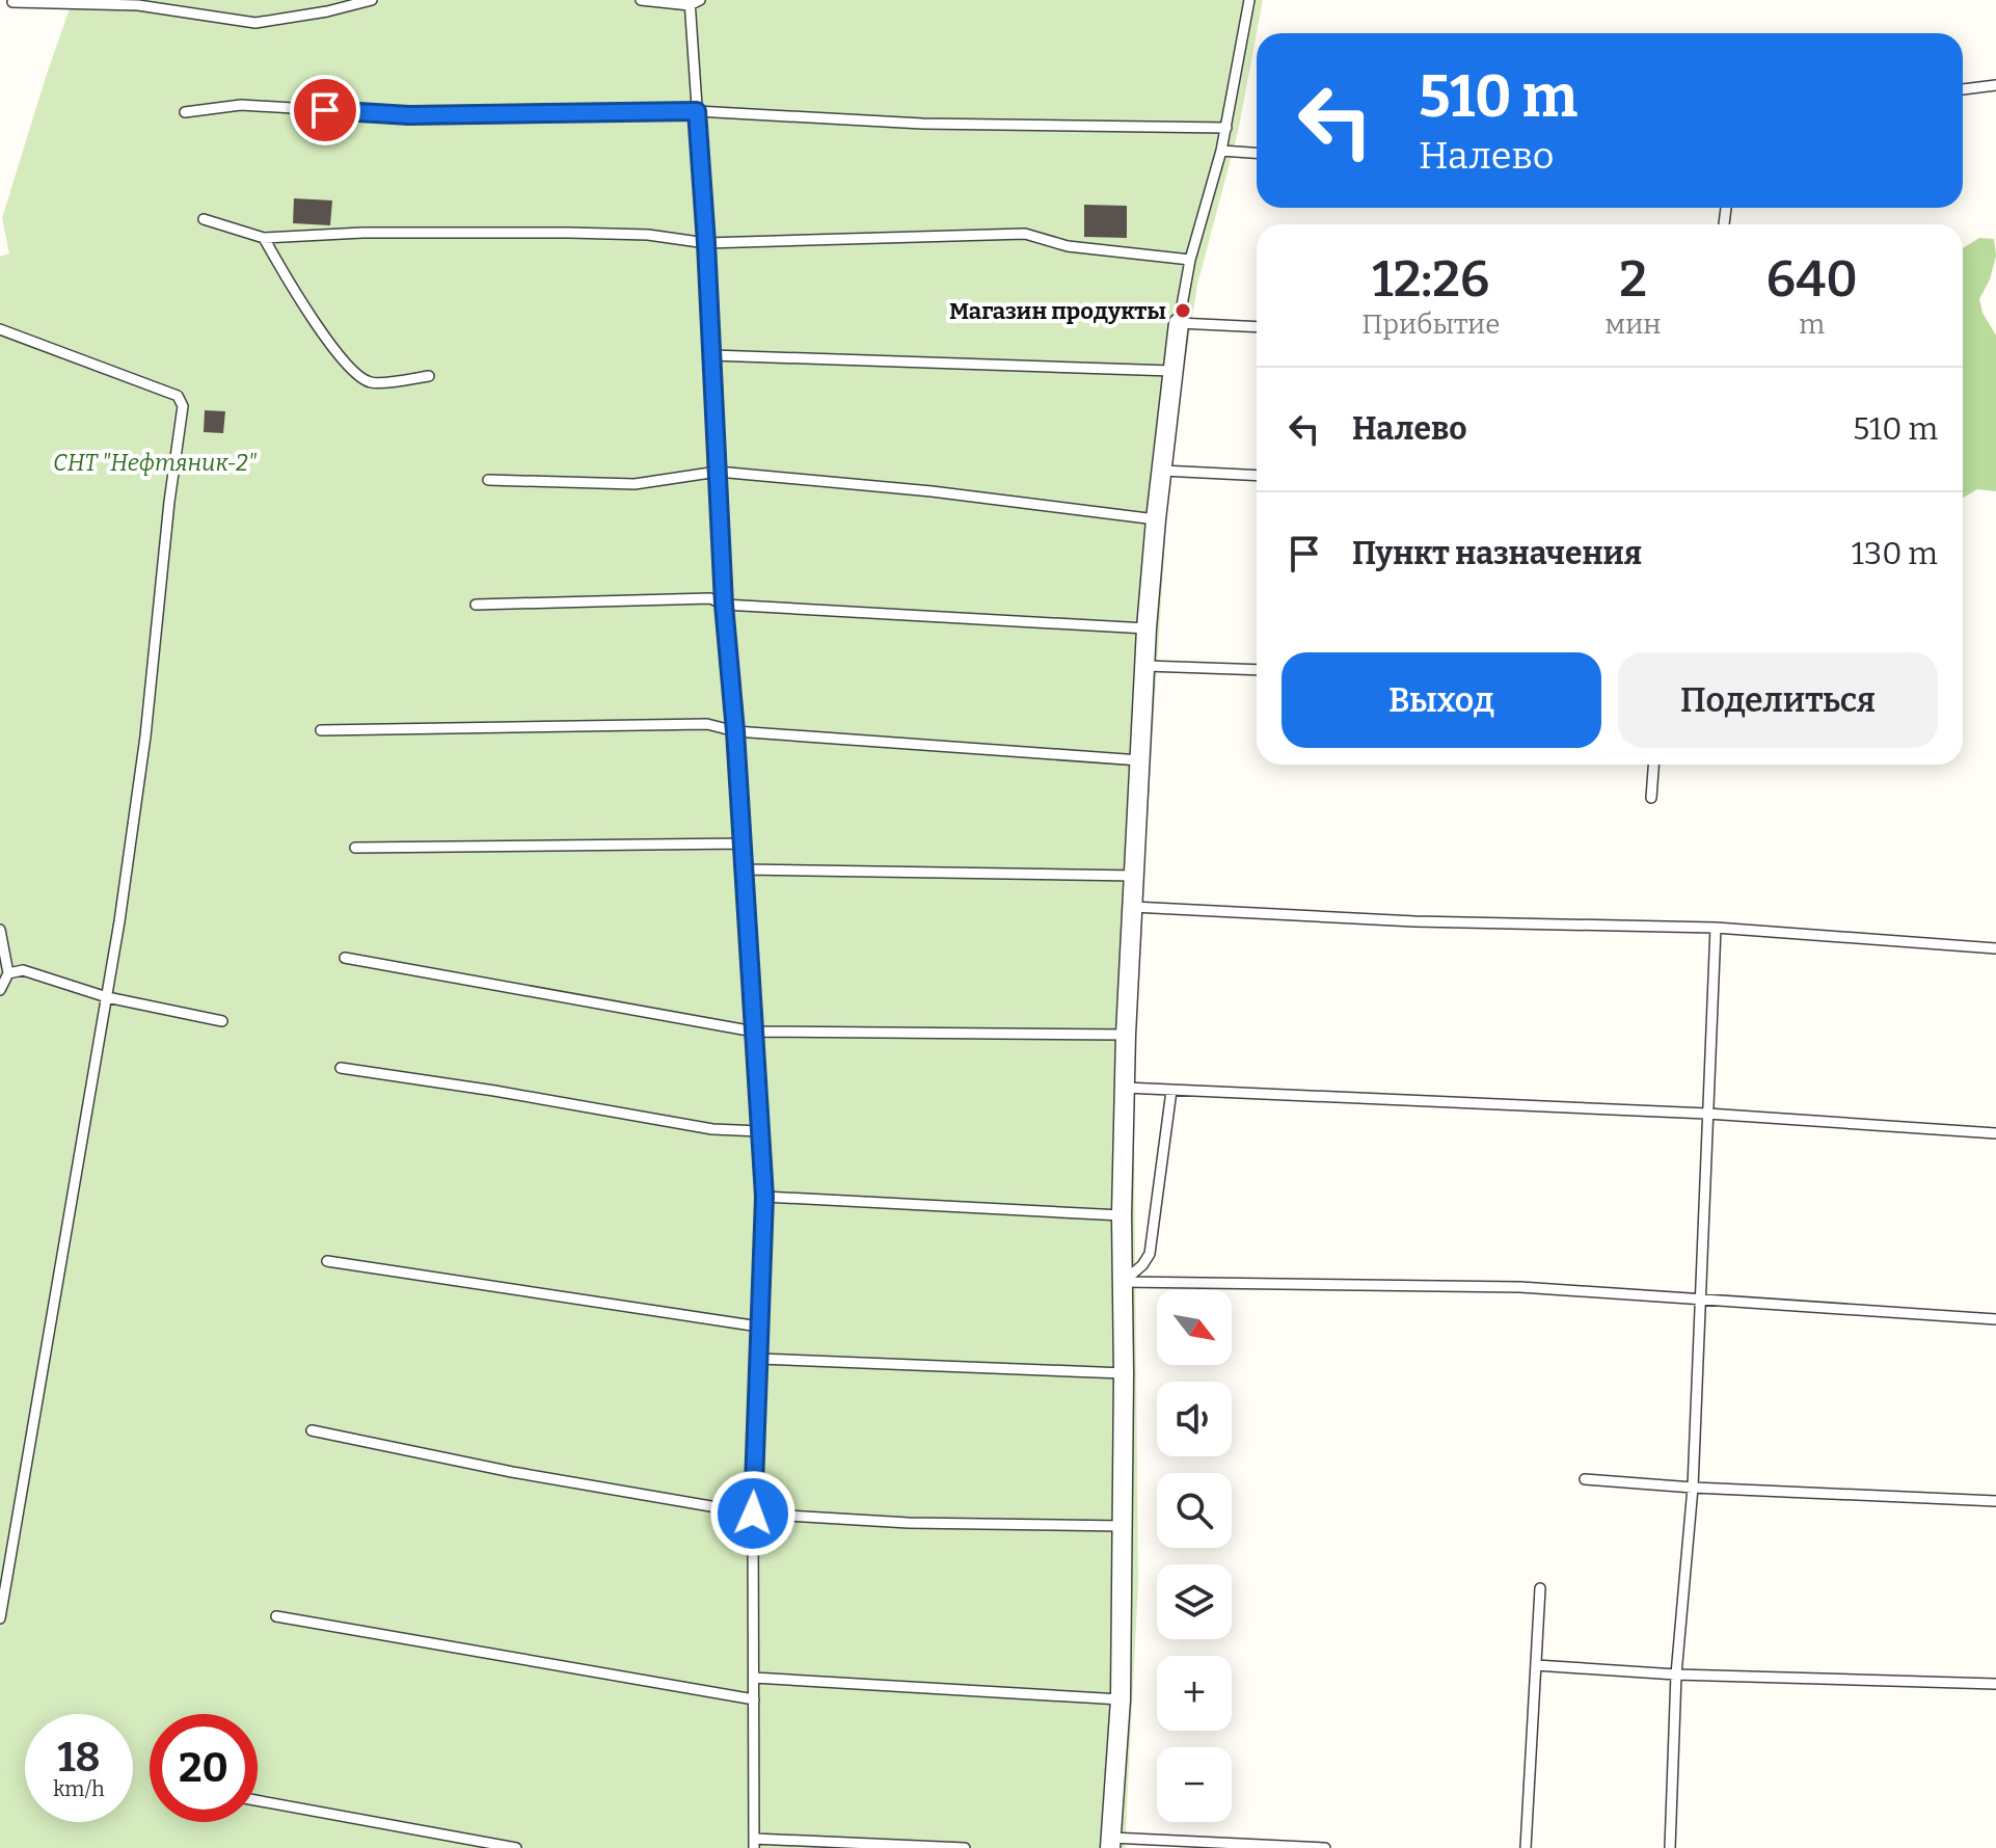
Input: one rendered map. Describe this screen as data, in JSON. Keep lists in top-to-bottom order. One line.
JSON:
{"parks":["СНТ \"Нефтяник-2\""],"places":["Магазин продукты"],"north":"bottom right","page":{"turn":["510 m","Налево"],"eta":["12:26","Прибытие","2","мин","640","m"],"list":[{"name":"Налево","value":"510 m"},{"name":"Пункт назначения","value":"130 m"}],"buttons":["Выход","Поделиться"],"map_buttons":["+","−"],"speed":"18 km/h","limit":"20"}}
